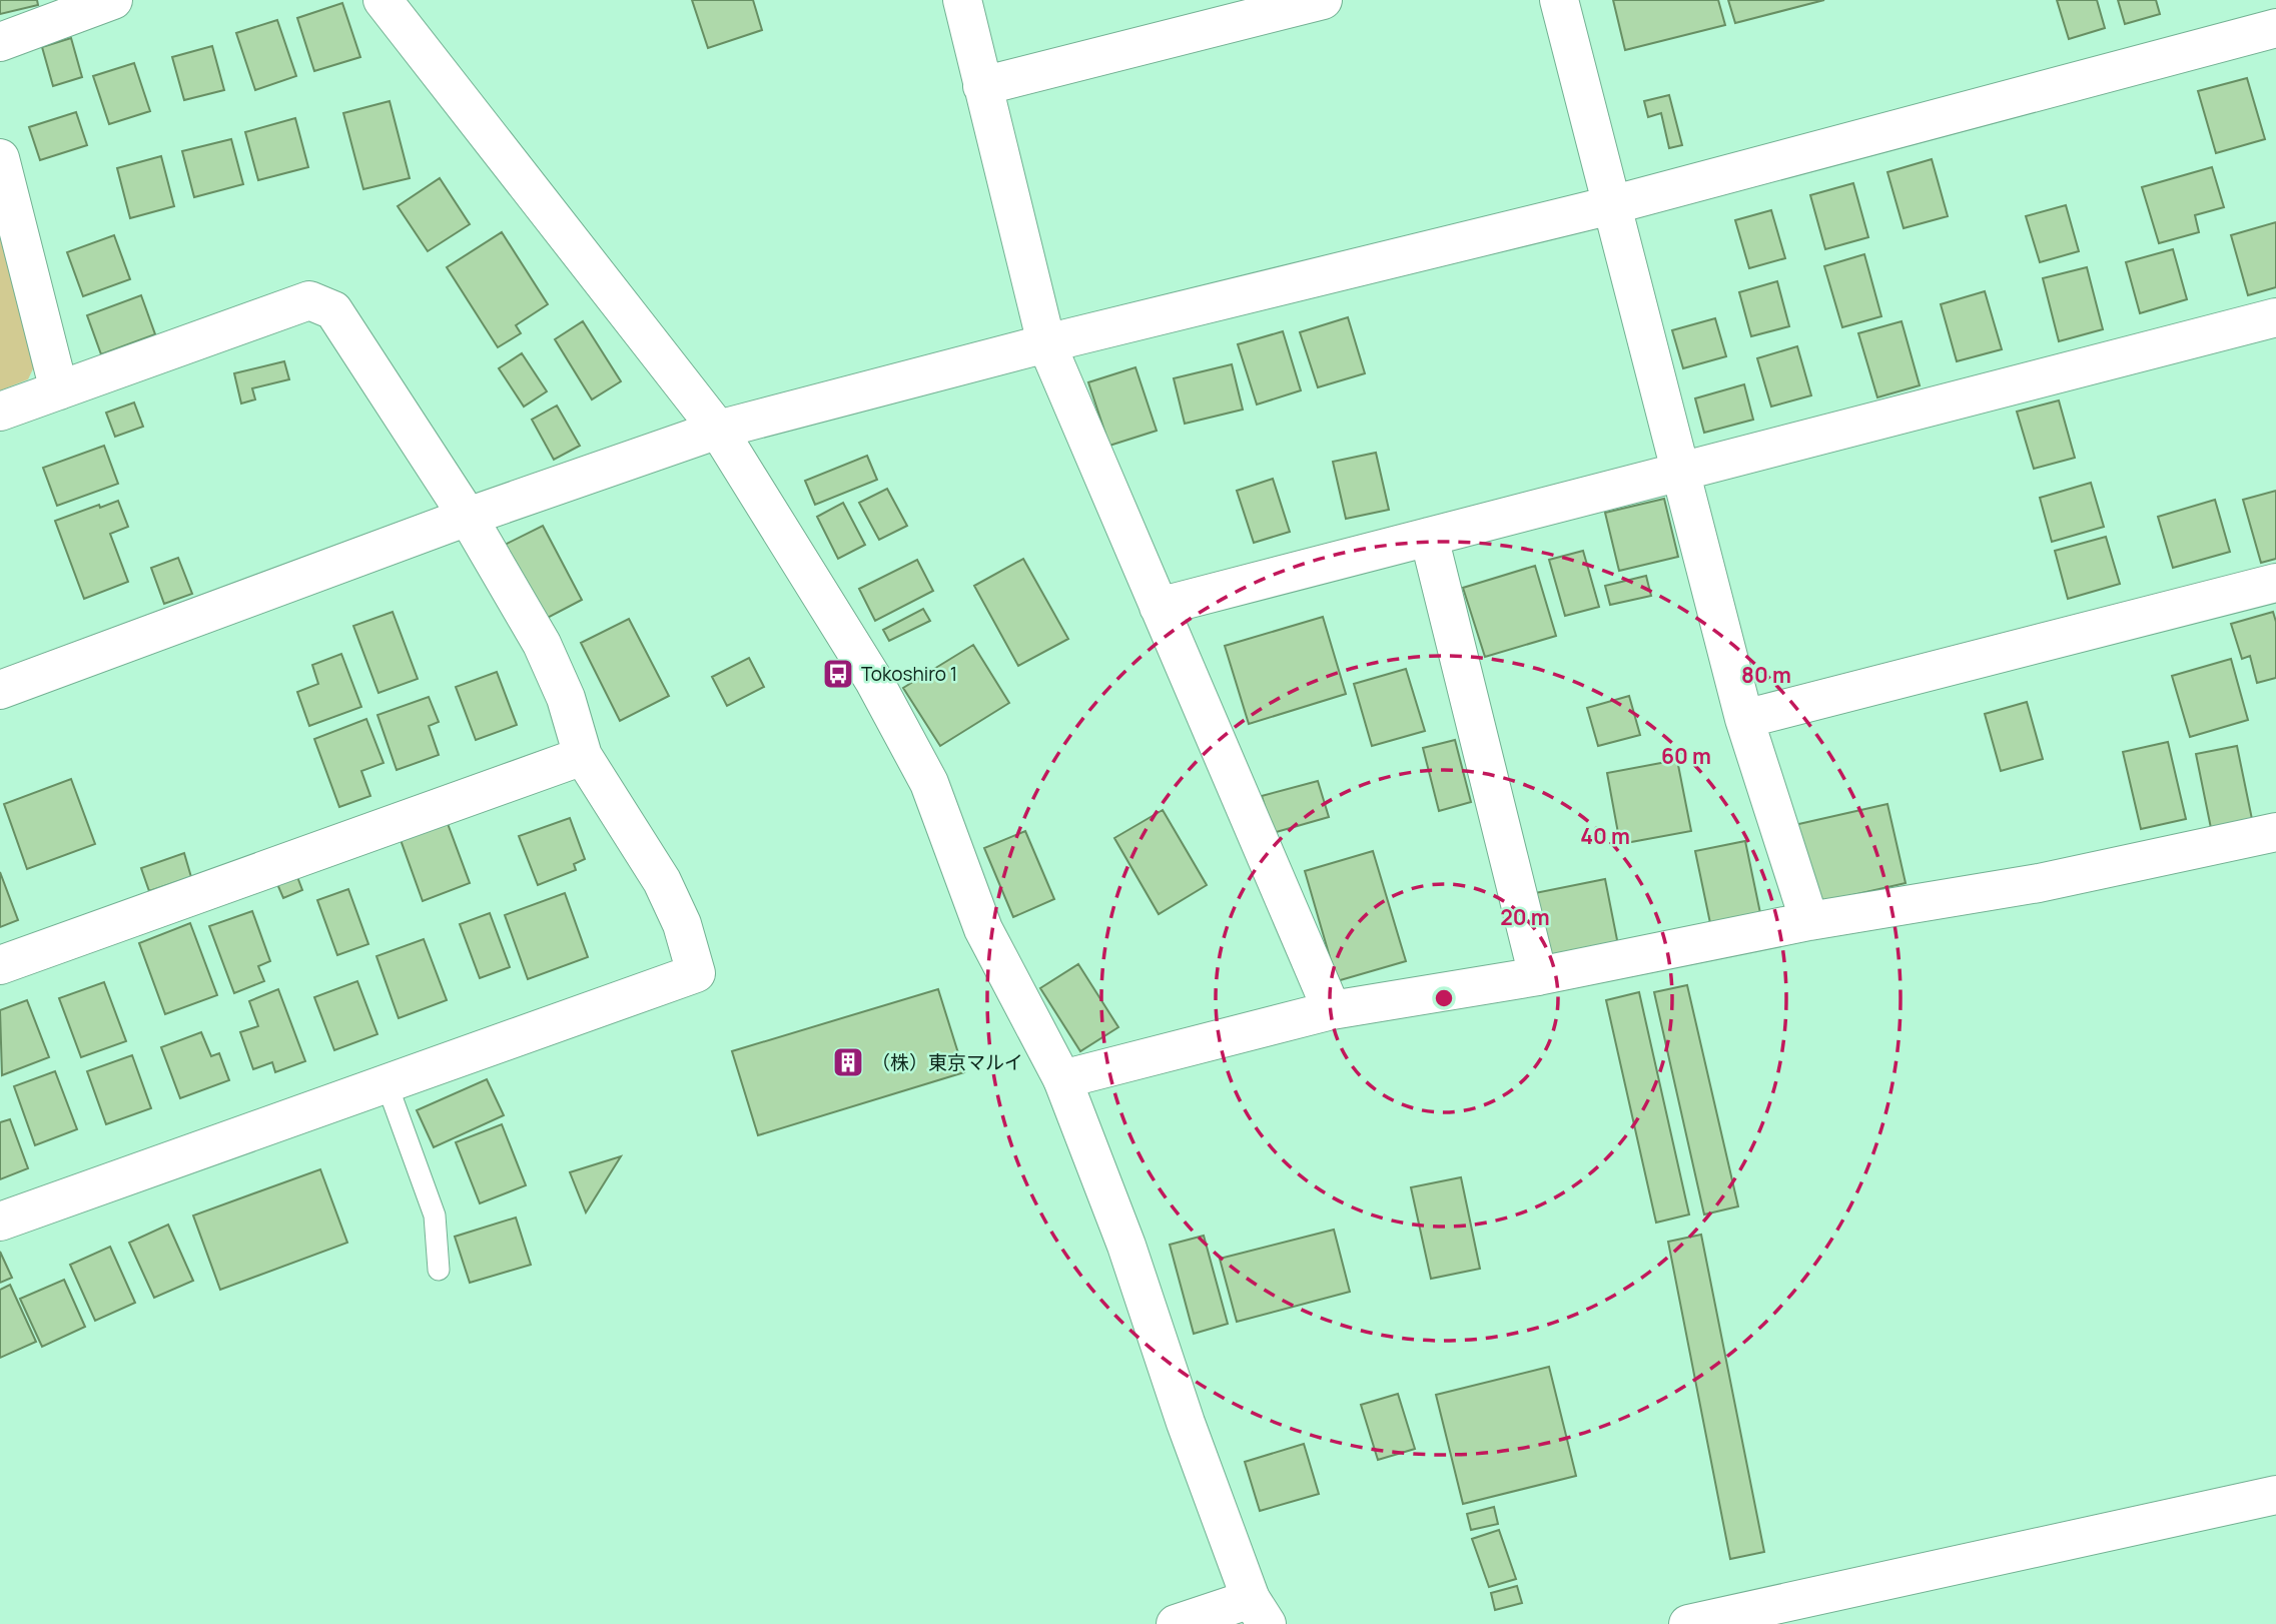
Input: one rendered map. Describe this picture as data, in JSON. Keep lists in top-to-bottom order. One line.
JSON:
{"places":{"bus stop":["Tokoshiro 1"],"building":["（株）東京マルイ"]},"rings":["80 m","60 m","40 m","20 m"]}
